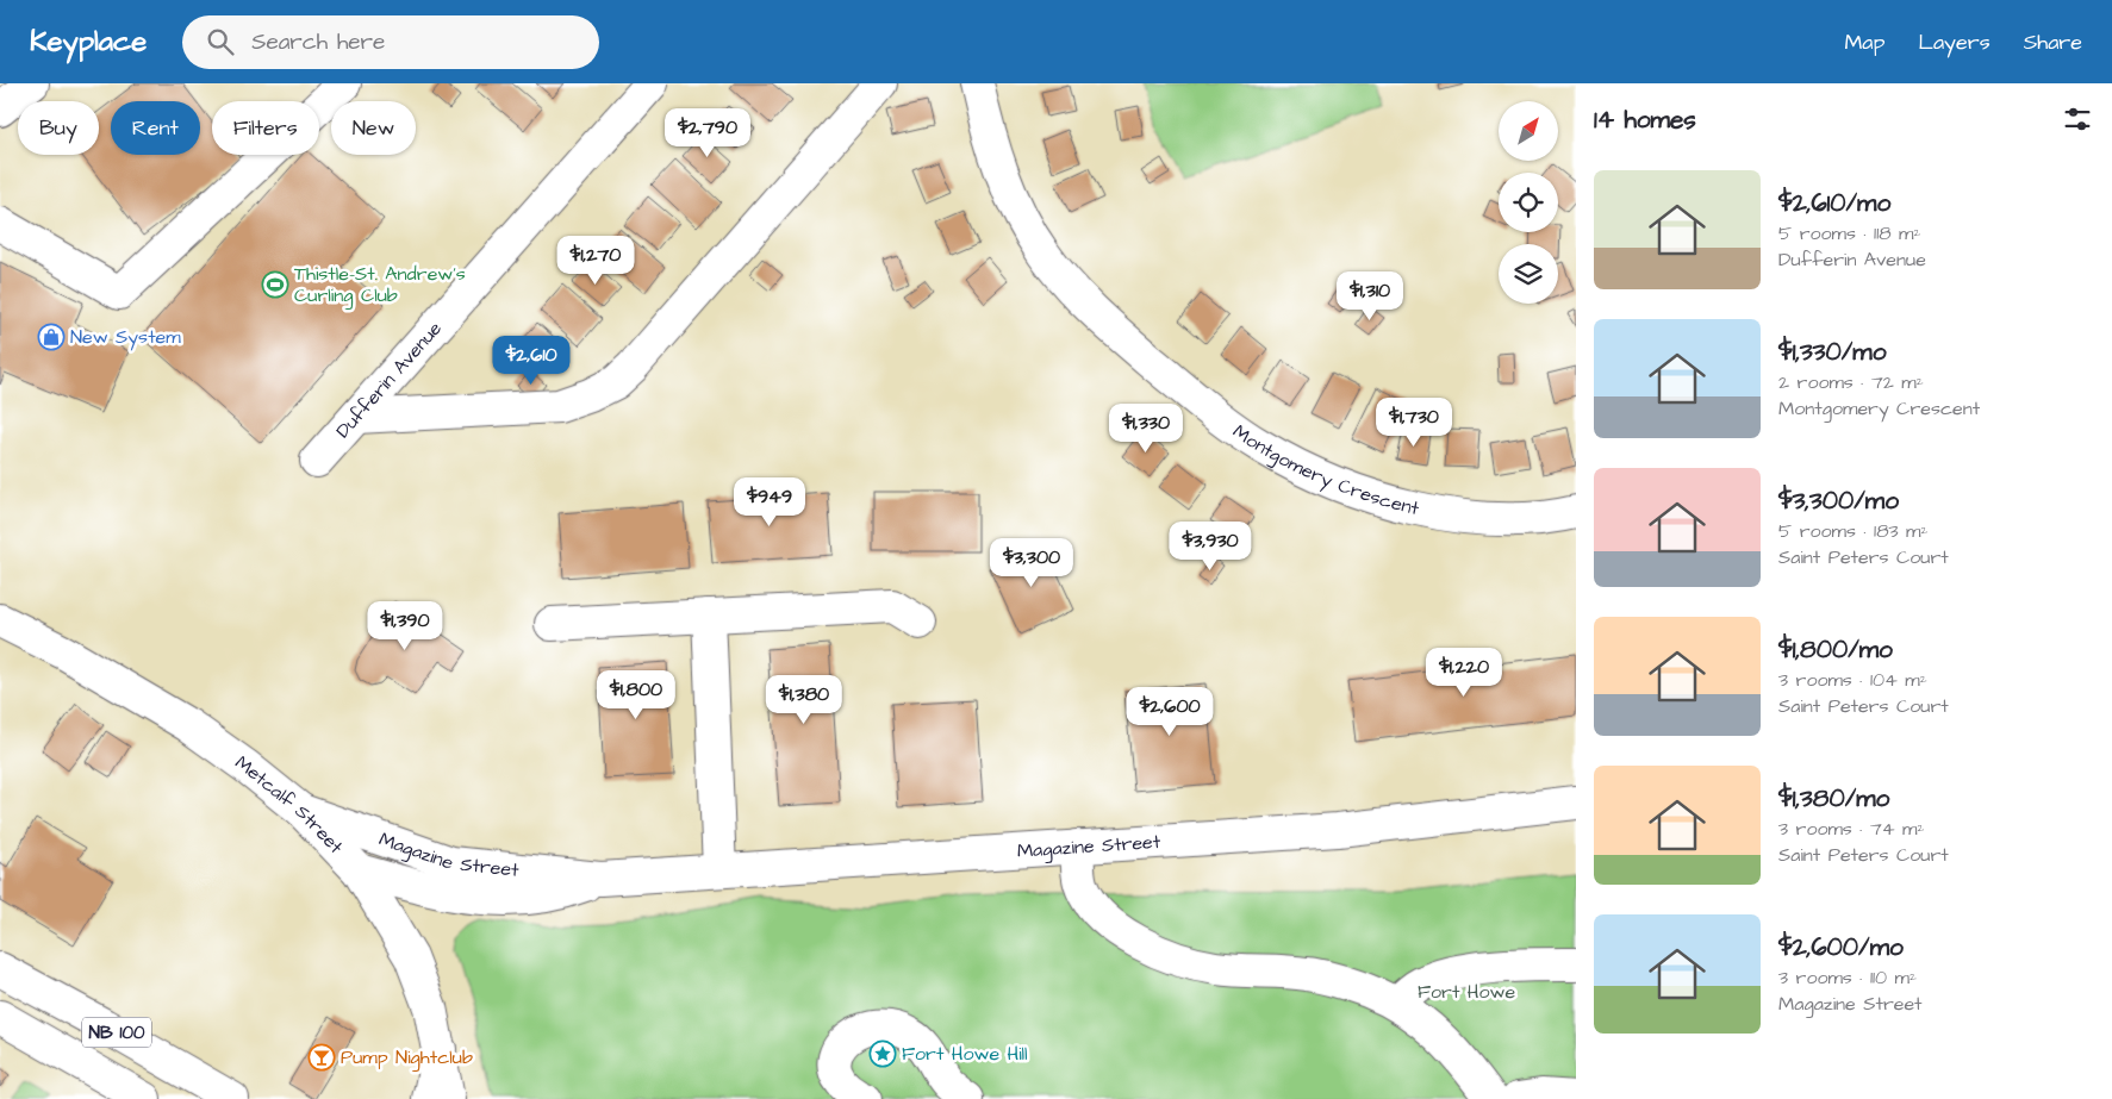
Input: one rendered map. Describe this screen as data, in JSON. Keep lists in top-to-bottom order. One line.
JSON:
{"streets":{"street":["Dufferin Avenue","Montgomery Crescent","Metcalf Street","Magazine Street","NB 100"]},"crossings":[["Metcalf Street","Magazine Street"]],"parks":["Fort Howe"],"places":{"sports":["Thistle-St. Andrew's Curling Club"],"shop":["New System"],"place":["Fort Howe Hill"],"bar":["Pump Nightclub"]},"north":"top right","page":{"header":"Keyplace","search":"Search here","nav":["Map","Layers","Share"],"heading":"14 homes","chip":["Buy","Rent","Filters","New"],"price":["$2,790","$1,270","$1,310","$2,610","$1,730","$1,330","$949","$3,930","$3,300","$1,390","$1,220","$1,800","$1,380","$2,600"],"list":[{"name":"$2,610/mo","note":"5 rooms · 118 m² · Dufferin Avenue"},{"name":"$1,330/mo","note":"2 rooms · 72 m² · Montgomery Crescent"},{"name":"$3,300/mo","note":"5 rooms · 183 m² · Saint Peters Court"},{"name":"$1,800/mo","note":"3 rooms · 104 m² · Saint Peters Court"},{"name":"$1,380/mo","note":"3 rooms · 74 m² · Saint Peters Court"},{"name":"$2,600/mo","note":"3 rooms · 110 m² · Magazine Street"}]}}
